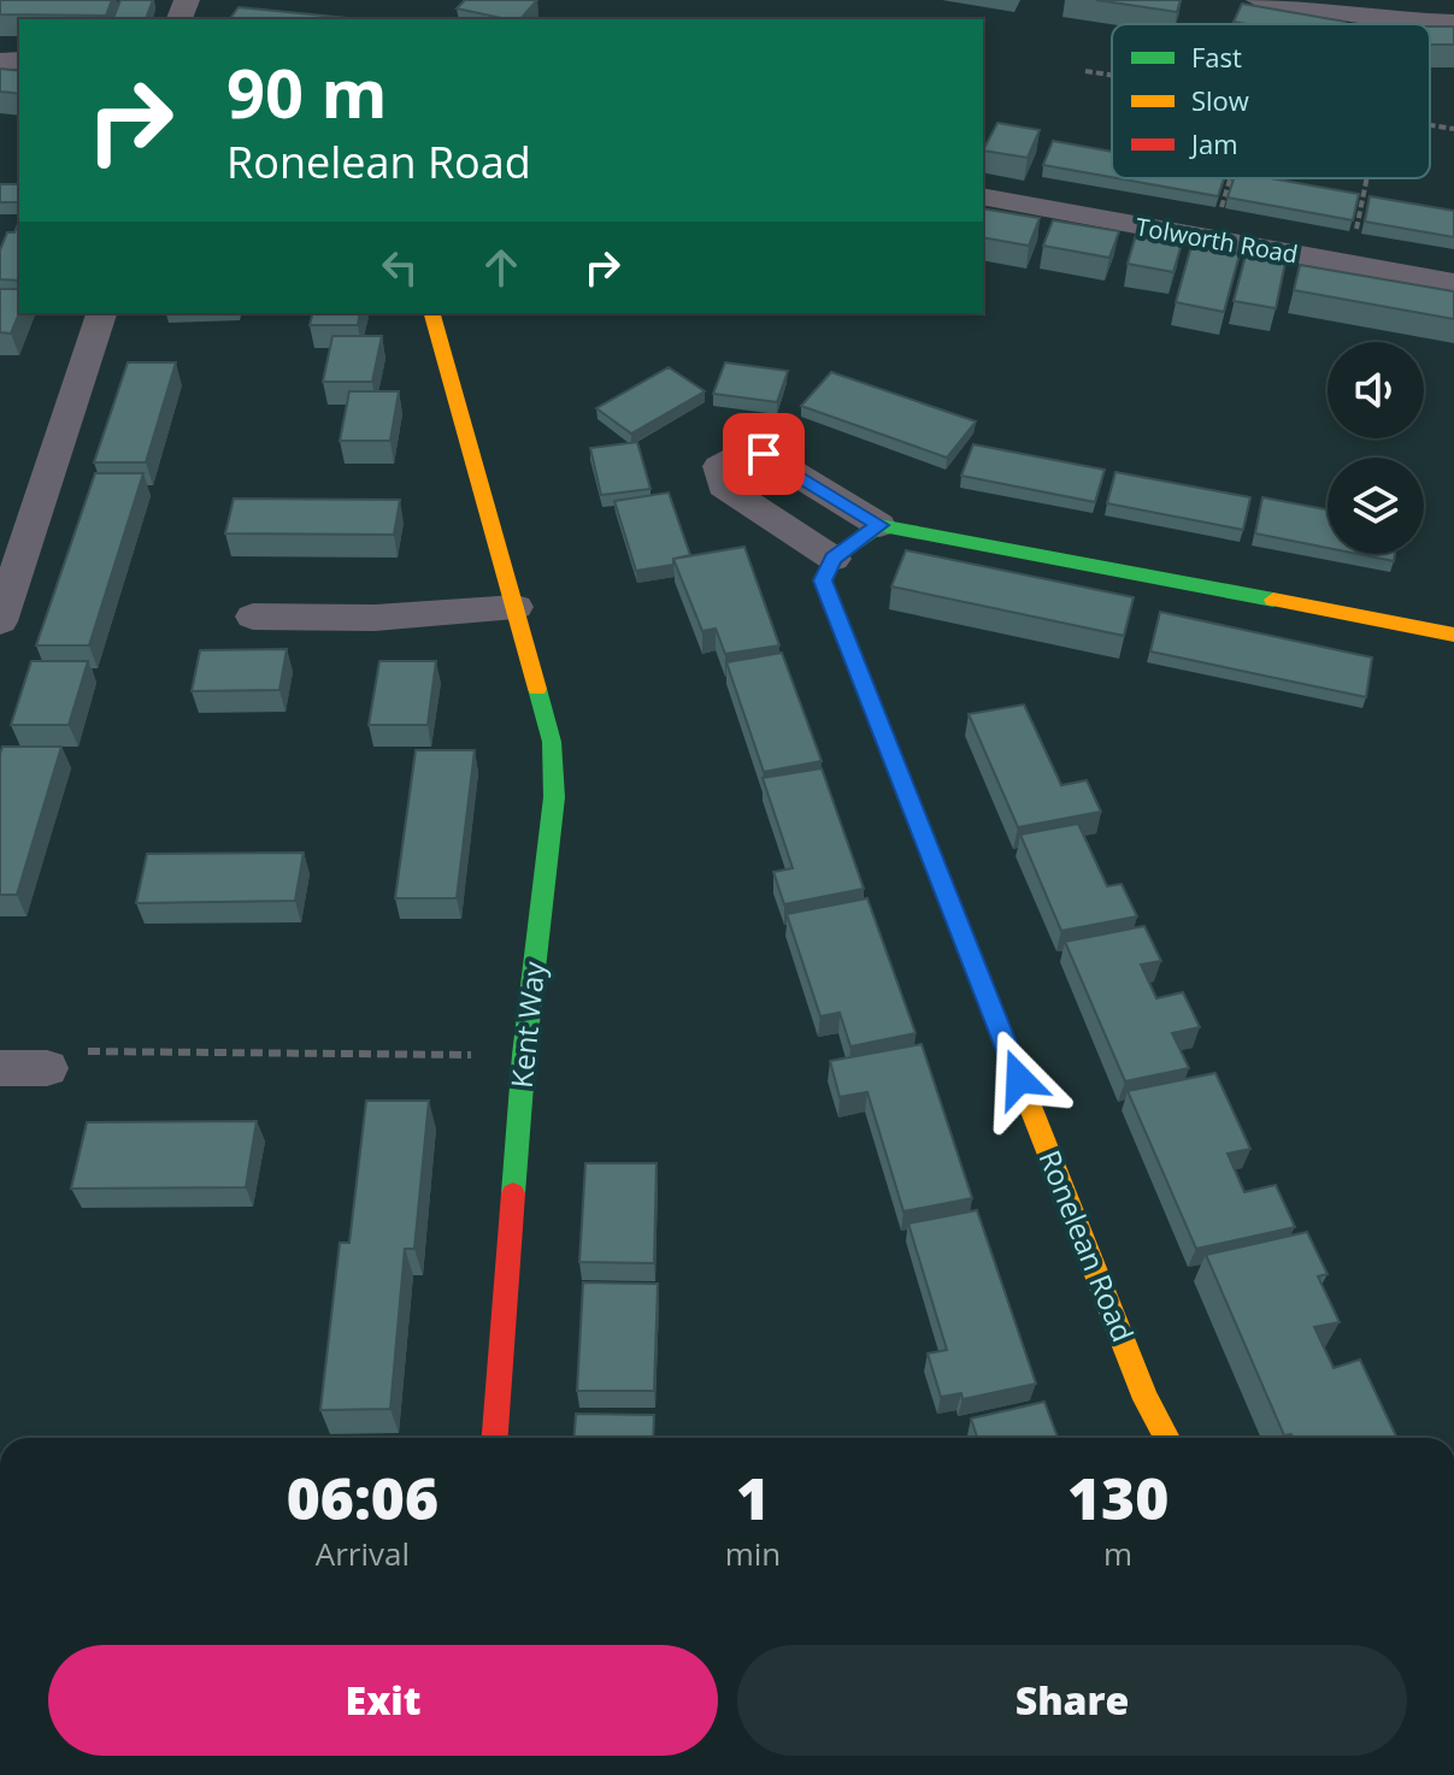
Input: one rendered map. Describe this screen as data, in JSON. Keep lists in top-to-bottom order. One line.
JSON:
{"streets":{"street":["Tolworth Road","Kent Way","Ronelean Road"]},"legend":["Fast","Slow","Jam"],"page":{"turn":["90 m","Ronelean Road"],"eta":["06:06","Arrival","1","min","130","m"],"buttons":["Exit","Share"]}}
